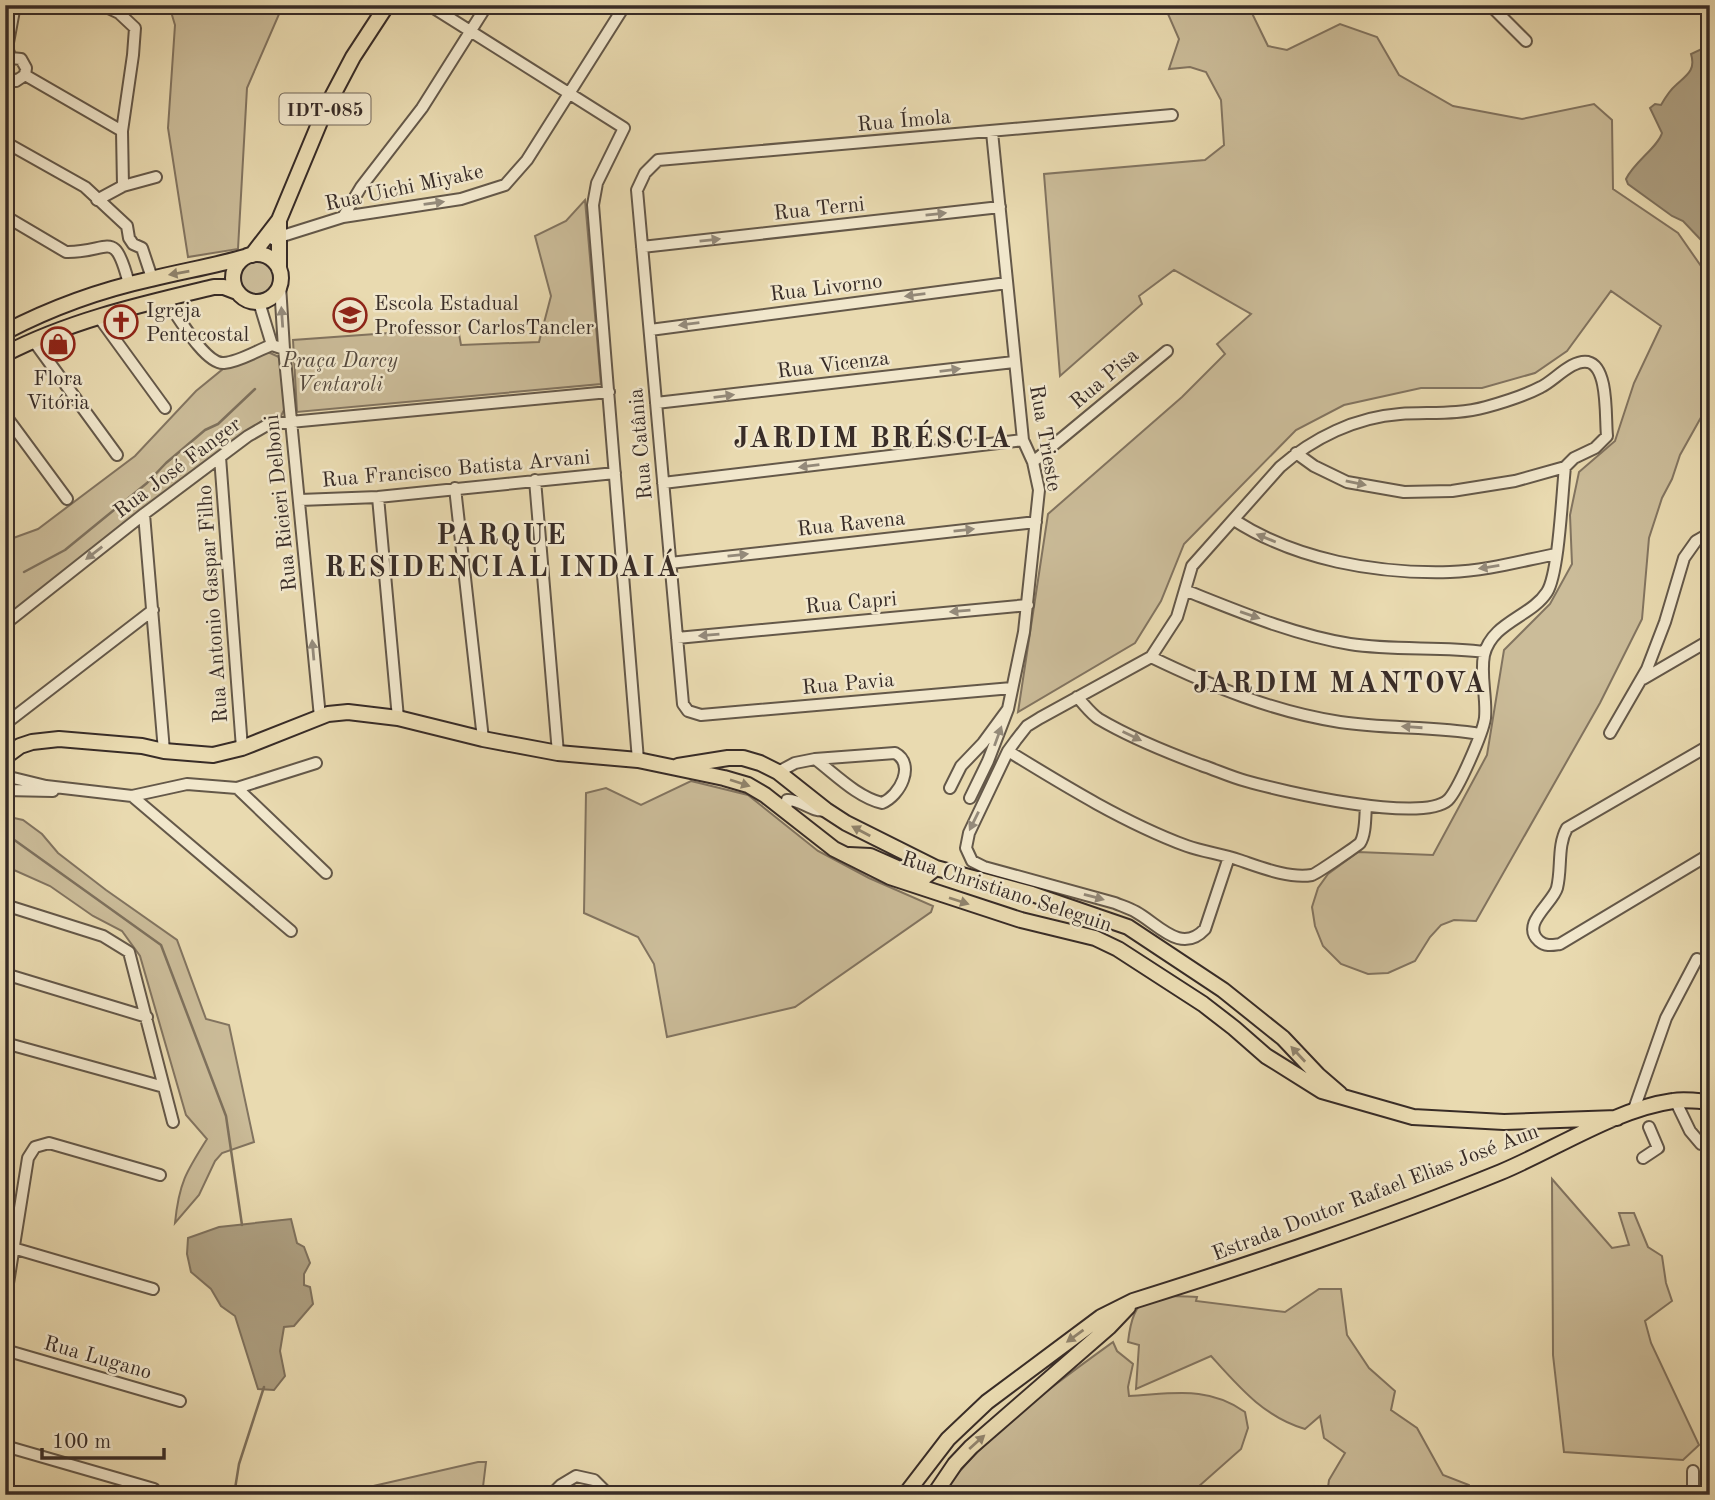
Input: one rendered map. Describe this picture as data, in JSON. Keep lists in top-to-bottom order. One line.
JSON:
{"streets":{"main road":["IDT-085","Rua Christiano Seleguin","Estrada Doutor Rafael Elias José Aun"],"street":["Rua Ímola","Rua Uichi Miyake","Rua Terni","Rua Livorno","Rua Vicenza","Rua Pisa","Rua Trieste","Rua Catânia","Rua José Fanger","Rua Francisco Batista Arvani","Rua Ricieri Delboni","Rua Ravena","Rua Capri","Rua Antonio Gaspar Filho","Rua Pavia","Rua Lugano"]},"crossings":[["IDT-085","Rua Uichi Miyake"],["Rua Ímola","Rua Trieste"],["Rua Ímola","Rua Catânia"],["Rua Terni","Rua Trieste"],["Rua Terni","Rua Catânia"],["Rua Livorno","Rua Trieste"],["Rua Livorno","Rua Catânia"],["Rua Vicenza","Rua Trieste"],["Rua Vicenza","Rua Catânia"],["Rua Pisa","Rua Trieste"],["Rua Trieste","Rua Ravena"],["Rua Trieste","Rua Capri"],["Rua Trieste","Rua Pavia"],["Rua Catânia","Rua Ravena"],["Rua Catânia","Rua Capri"],["Rua Catânia","Rua Pavia"],["Rua José Fanger","Rua Ricieri Delboni"],["Rua José Fanger","Rua Antonio Gaspar Filho"],["Rua Francisco Batista Arvani","Rua Ricieri Delboni"],["Rua Ricieri Delboni","Rua Christiano Seleguin"],["Rua Antonio Gaspar Filho","Rua Christiano Seleguin"],["Rua Christiano Seleguin","Estrada Doutor Rafael Elias José Aun"]],"one_way":["Rua Uichi Miyake","Rua Terni","Rua Livorno","Rua Capri"],"districts":["JARDIM BRÉSCIA","PARQUE RESIDENCIAL INDAIÁ","JARDIM MANTOVA"],"parks":["Praça Darcy Ventaroli"],"places":{"school or university":["Escola Estadual Professor CarlosTancler"],"church":["Igreja Pentecostal"],"shop":["Flora Vitória"]},"scale_bar":"100 m"}
